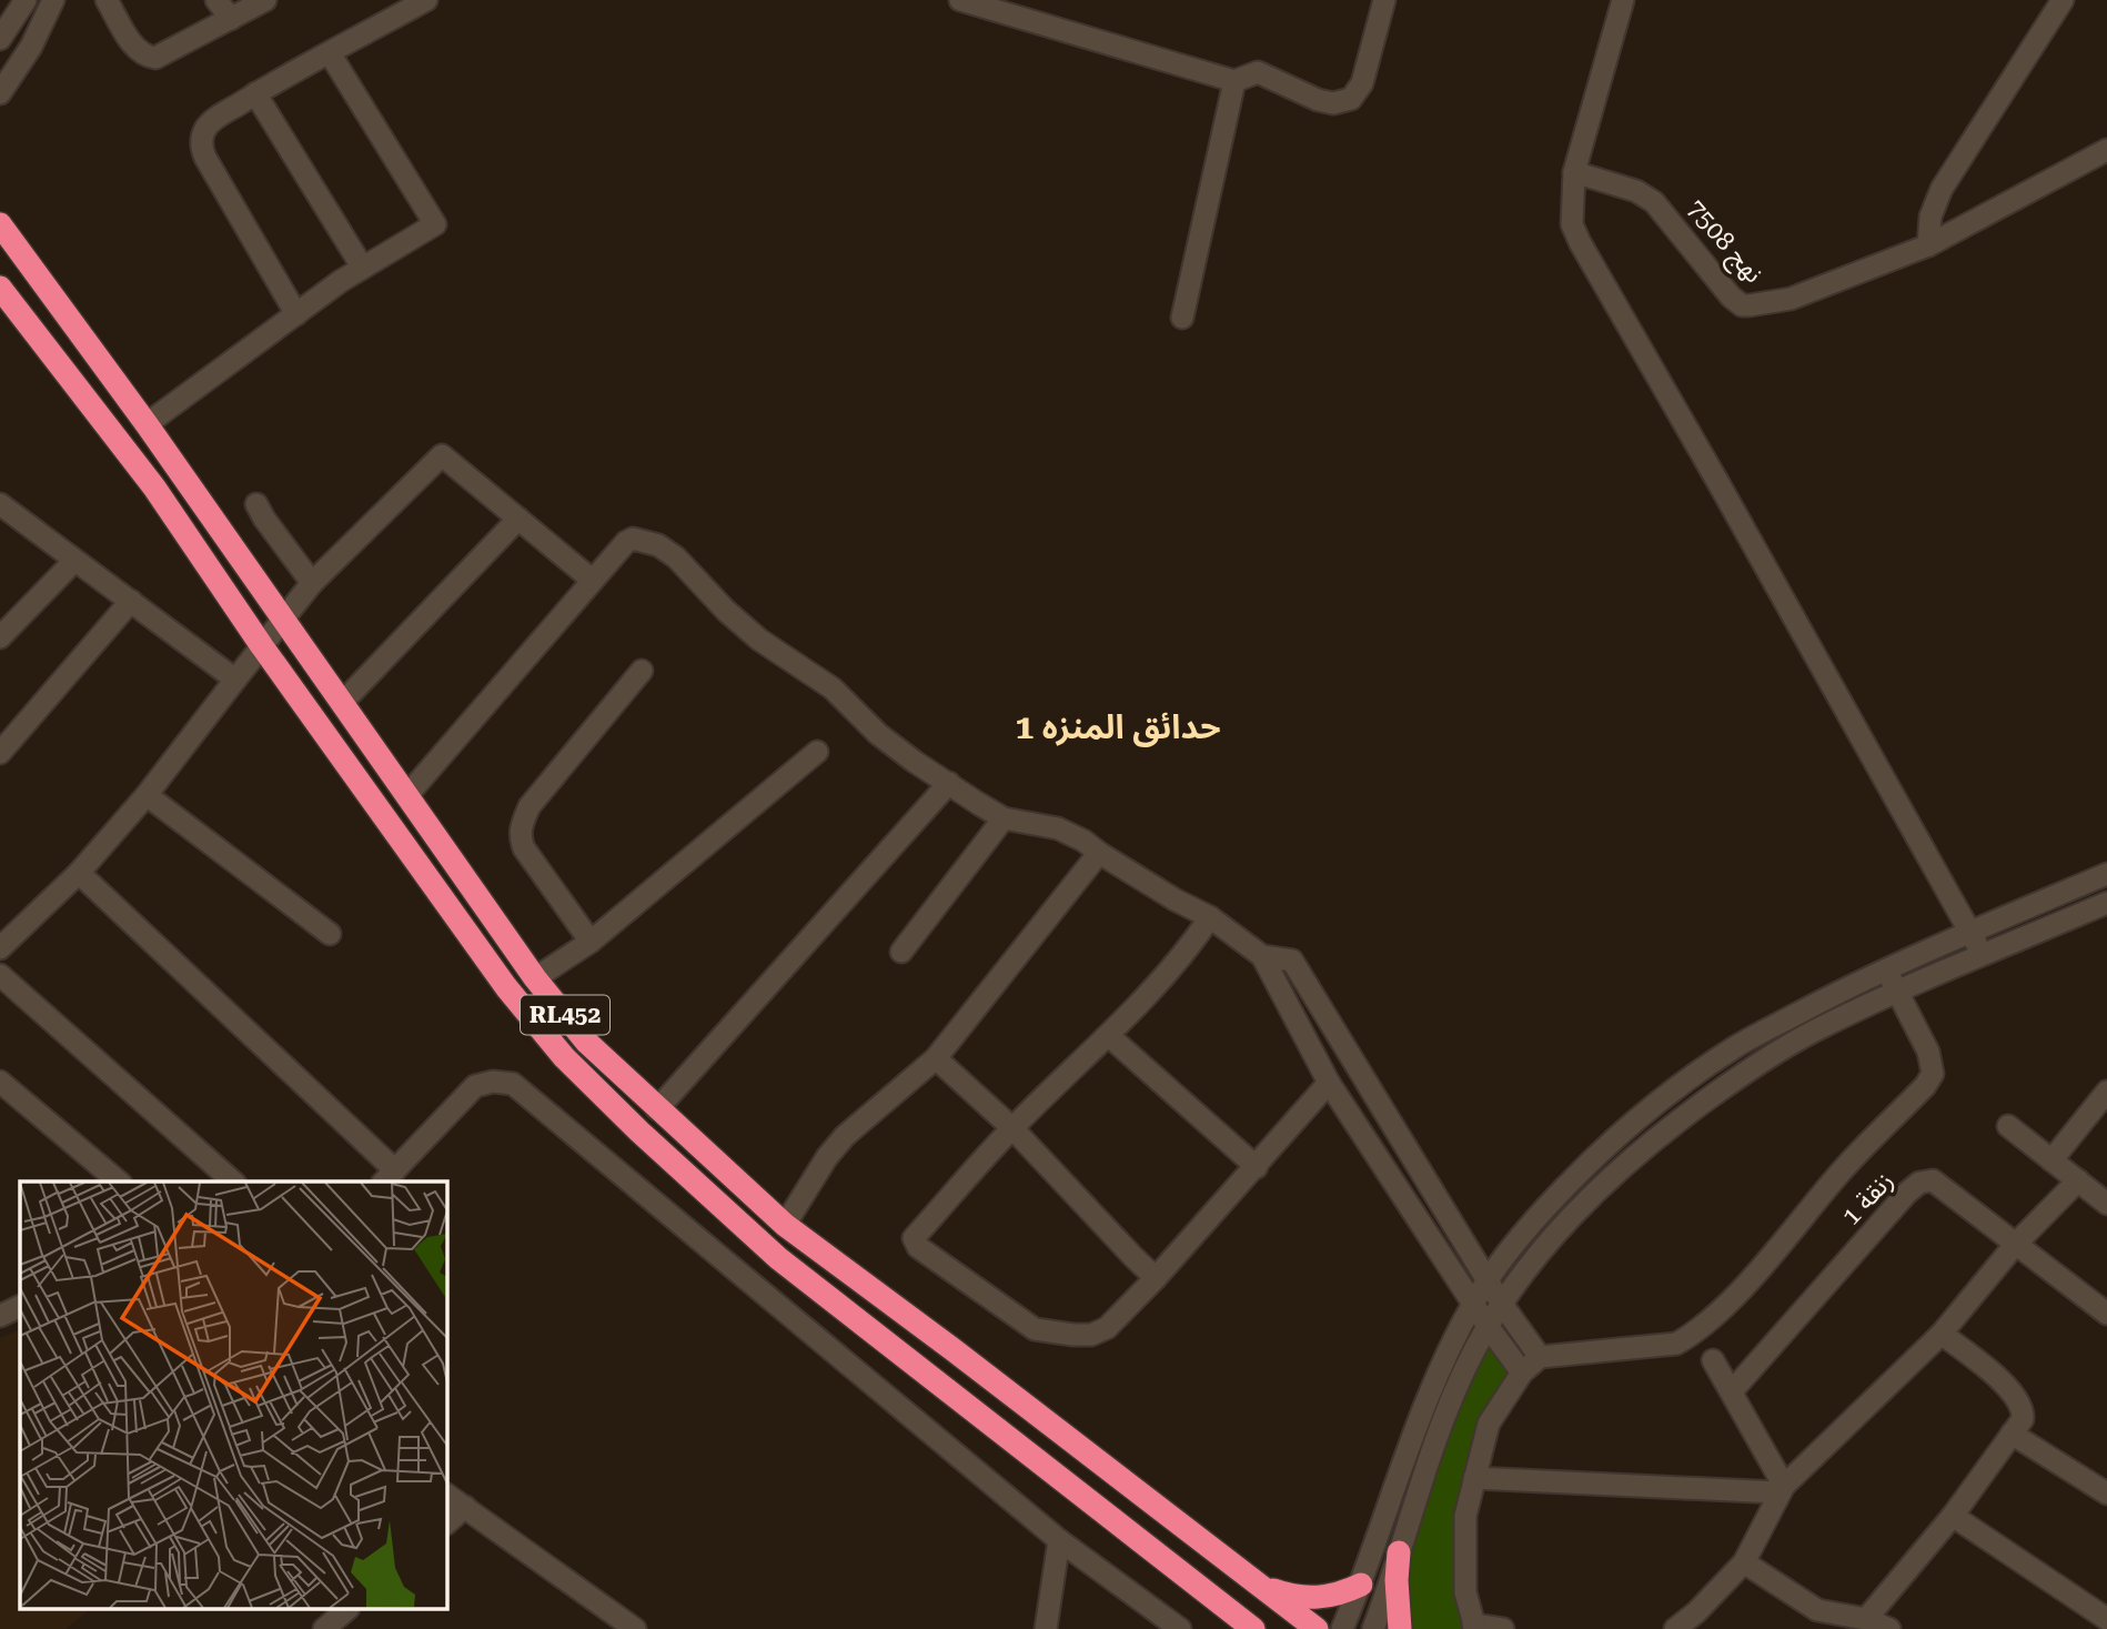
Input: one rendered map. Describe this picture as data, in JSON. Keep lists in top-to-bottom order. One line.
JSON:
{"streets":{"highway":["RL452"],"street":["نهج 7508","زنقة 1"]},"districts":["حدائق المنزه 1"]}
